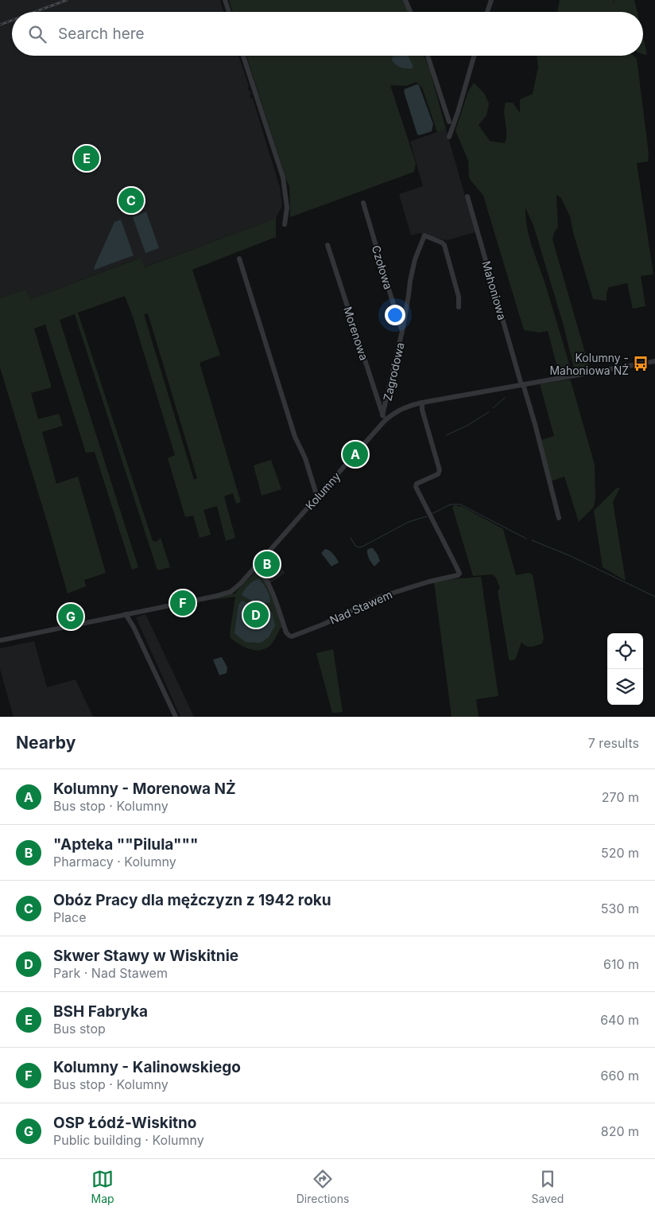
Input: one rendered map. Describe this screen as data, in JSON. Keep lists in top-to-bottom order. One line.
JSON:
{"streets":{"street":["Czołowa","Mahoniowa","Morenowa","Zagrodowa","Kolumny","Nad Stawem"]},"crossings":[["Czołowa","Zagrodowa"],["Mahoniowa","Kolumny"],["Morenowa","Zagrodowa"],["Morenowa","Kolumny"],["Zagrodowa","Kolumny"],["Kolumny","Nad Stawem"]],"places":{"bus stop":["Kolumny - Mahoniowa NŻ"]},"page":{"search":"Search here","pins":["E","C","A","B","F","D","G"],"heading":["Nearby","7 results"],"list":[{"mark":"A","name":"Kolumny - Morenowa NŻ","note":"Bus stop · Kolumny","value":"270 m"},{"mark":"B","name":"\"Apteka \"\"Pilula\"\"\"","note":"Pharmacy · Kolumny","value":"520 m"},{"mark":"C","name":"Obóz Pracy dla mężczyzn z 1942 roku","note":"Place","value":"530 m"},{"mark":"D","name":"Skwer Stawy w Wiskitnie","note":"Park · Nad Stawem","value":"610 m"},{"mark":"E","name":"BSH Fabryka","note":"Bus stop","value":"640 m"},{"mark":"F","name":"Kolumny - Kalinowskiego","note":"Bus stop · Kolumny","value":"660 m"},{"mark":"G","name":"OSP Łódź-Wiskitno","note":"Public building · Kolumny","value":"820 m"}],"nav":["Map","Directions","Saved"]}}
